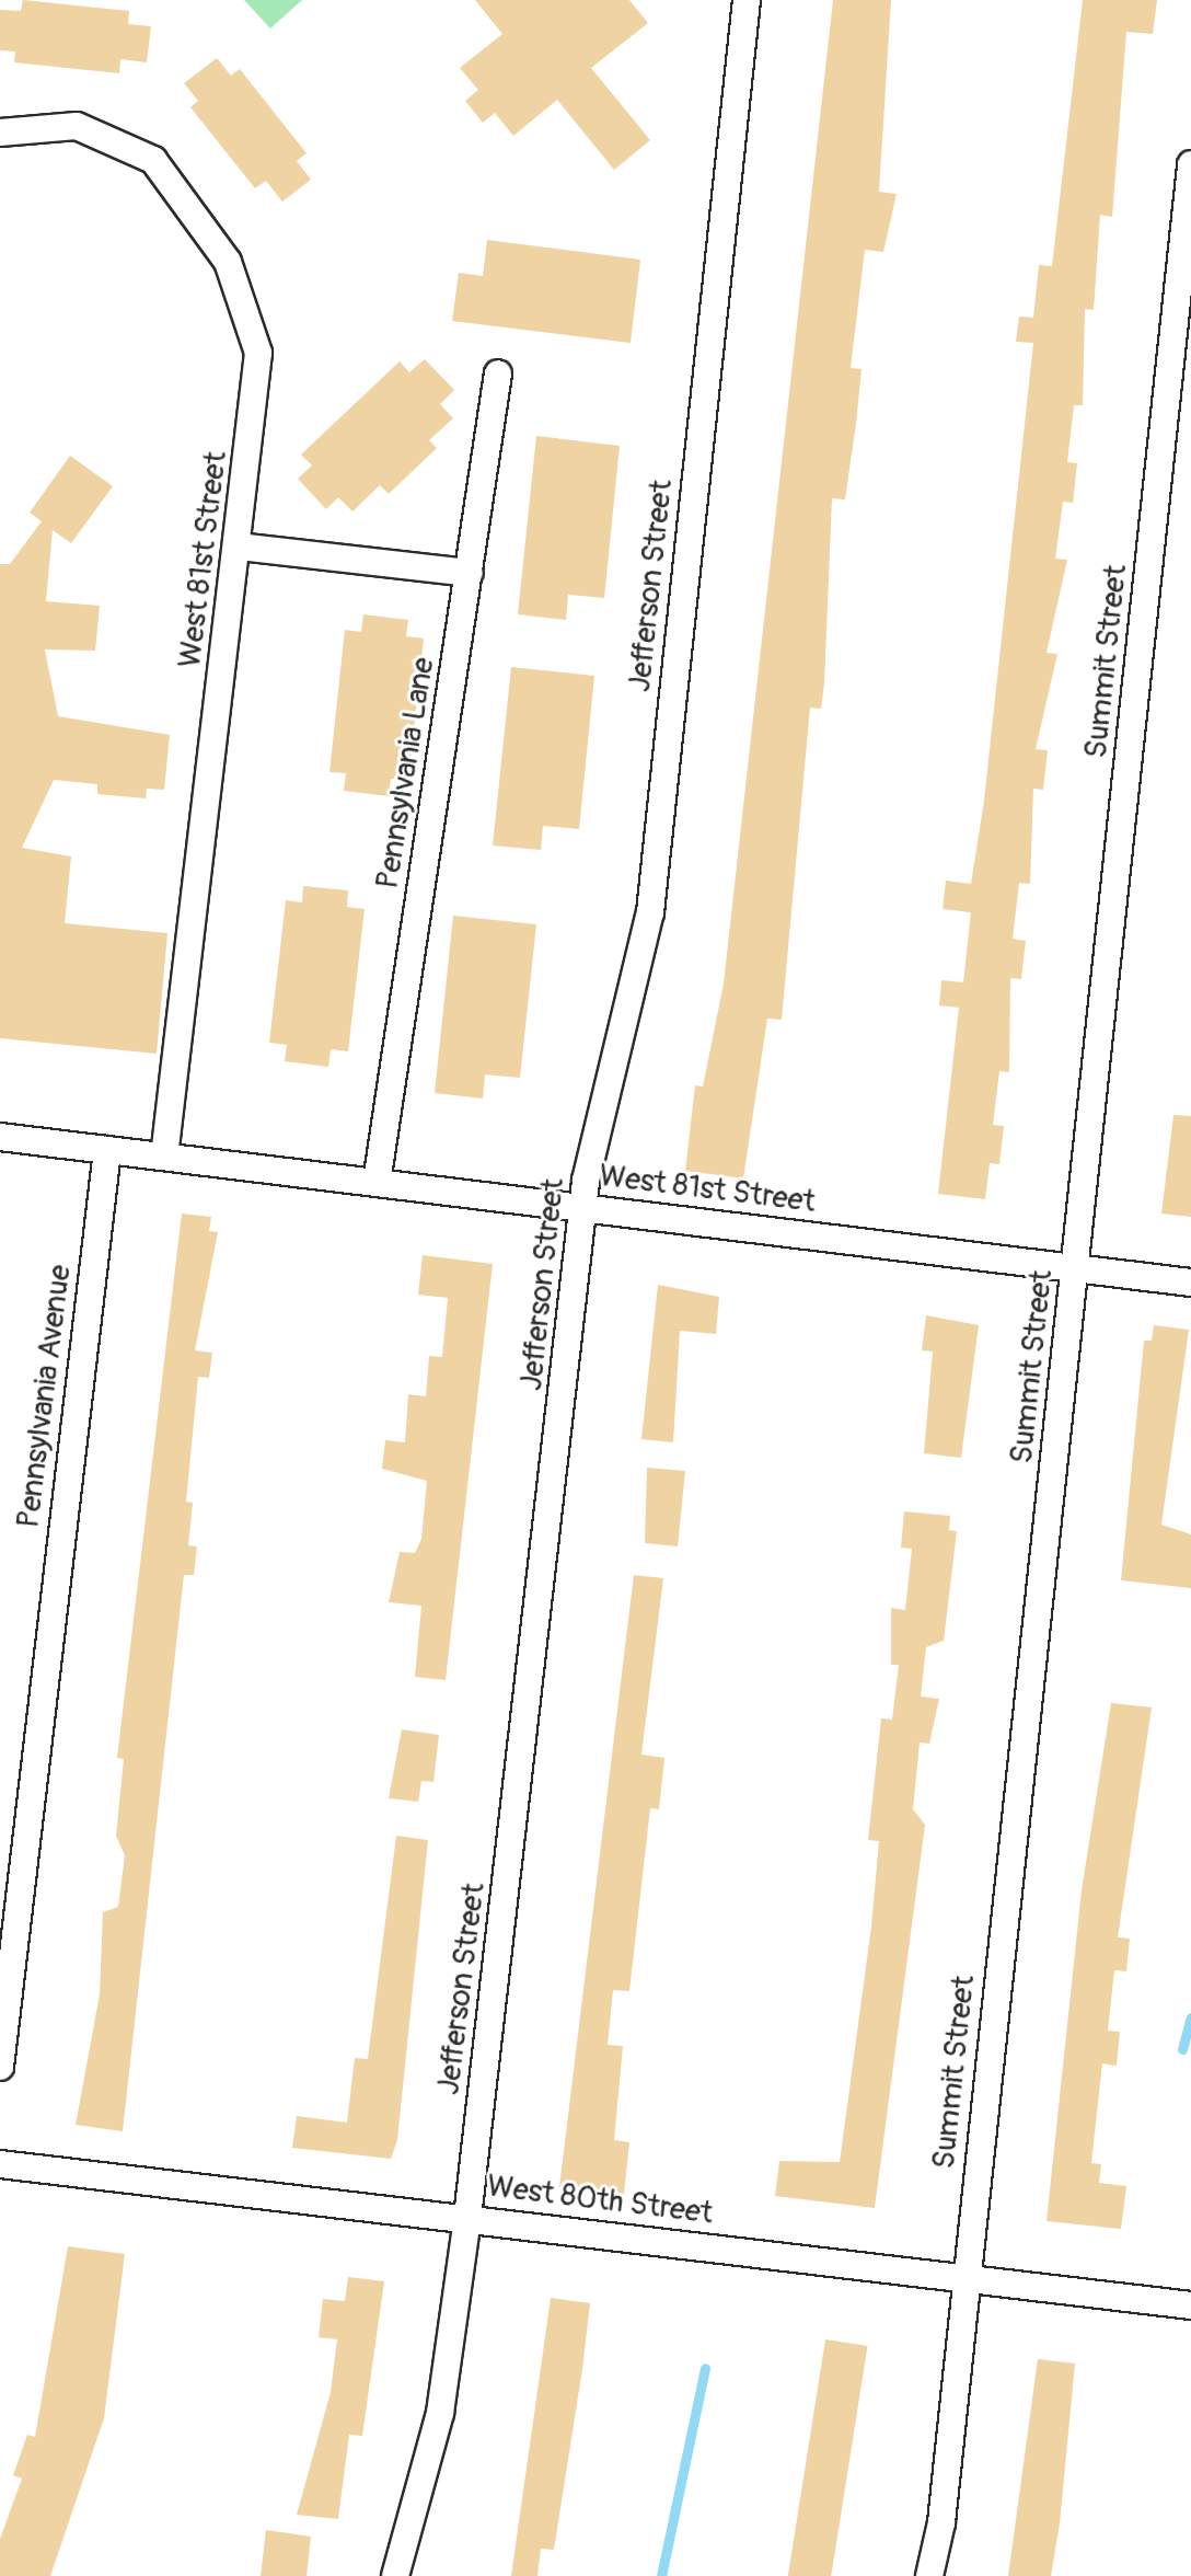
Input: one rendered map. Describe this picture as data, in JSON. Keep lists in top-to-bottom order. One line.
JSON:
{"streets":{"street":["West 81st Street","Jefferson Street","Summit Street","Pennsylvania Lane","Pennsylvania Avenue","West 80th Street"]},"crossings":[["West 81st Street","Jefferson Street"],["West 81st Street","Summit Street"],["West 81st Street","Pennsylvania Lane"],["West 81st Street","Pennsylvania Avenue"],["Jefferson Street","West 80th Street"],["Summit Street","West 80th Street"]]}
